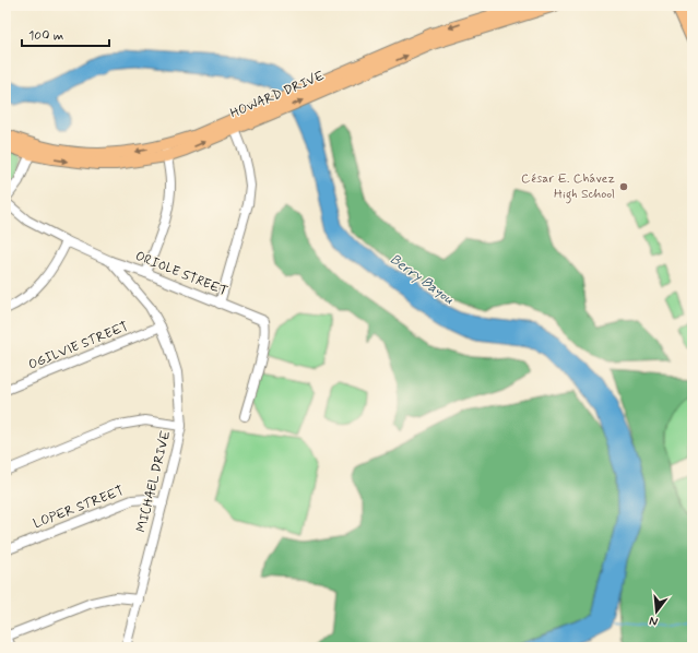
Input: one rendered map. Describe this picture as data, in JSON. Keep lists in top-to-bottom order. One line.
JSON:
{"streets":{"main road":["HOWARD DRIVE"],"street":["ORIOLE STREET","OGILVIE STREET","MICHAEL DRIVE","LOPER STREET"]},"crossings":[["ORIOLE STREET","MICHAEL DRIVE"],["OGILVIE STREET","MICHAEL DRIVE"],["MICHAEL DRIVE","LOPER STREET"]],"water":["Berry Bayou"],"places":["César E. Chávez High School"],"scale_bar":"100 m","north":"bottom"}
